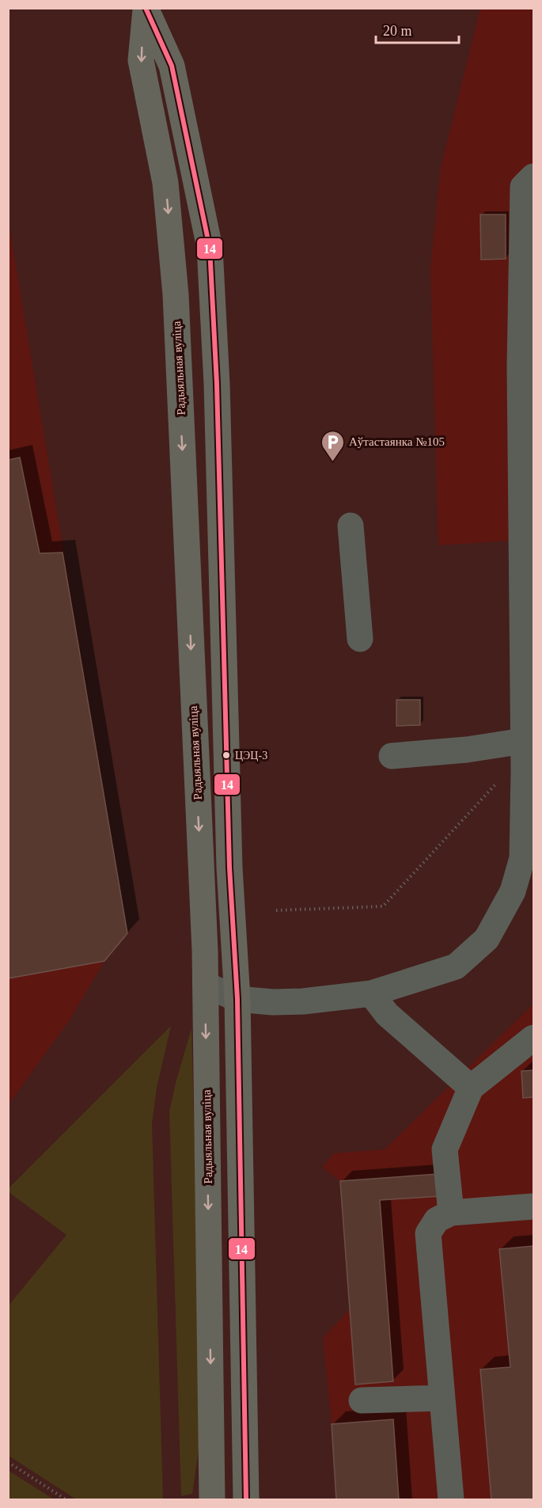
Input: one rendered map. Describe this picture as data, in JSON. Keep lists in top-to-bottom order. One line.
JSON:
{"streets":{"main road":["Радыяльная вуліца"]},"places":{"parking":["Аўтастаянка №105"],"other":["ЦЭЦ-3"]},"lines":["transit line 14"],"scale_bar":"20 m"}
